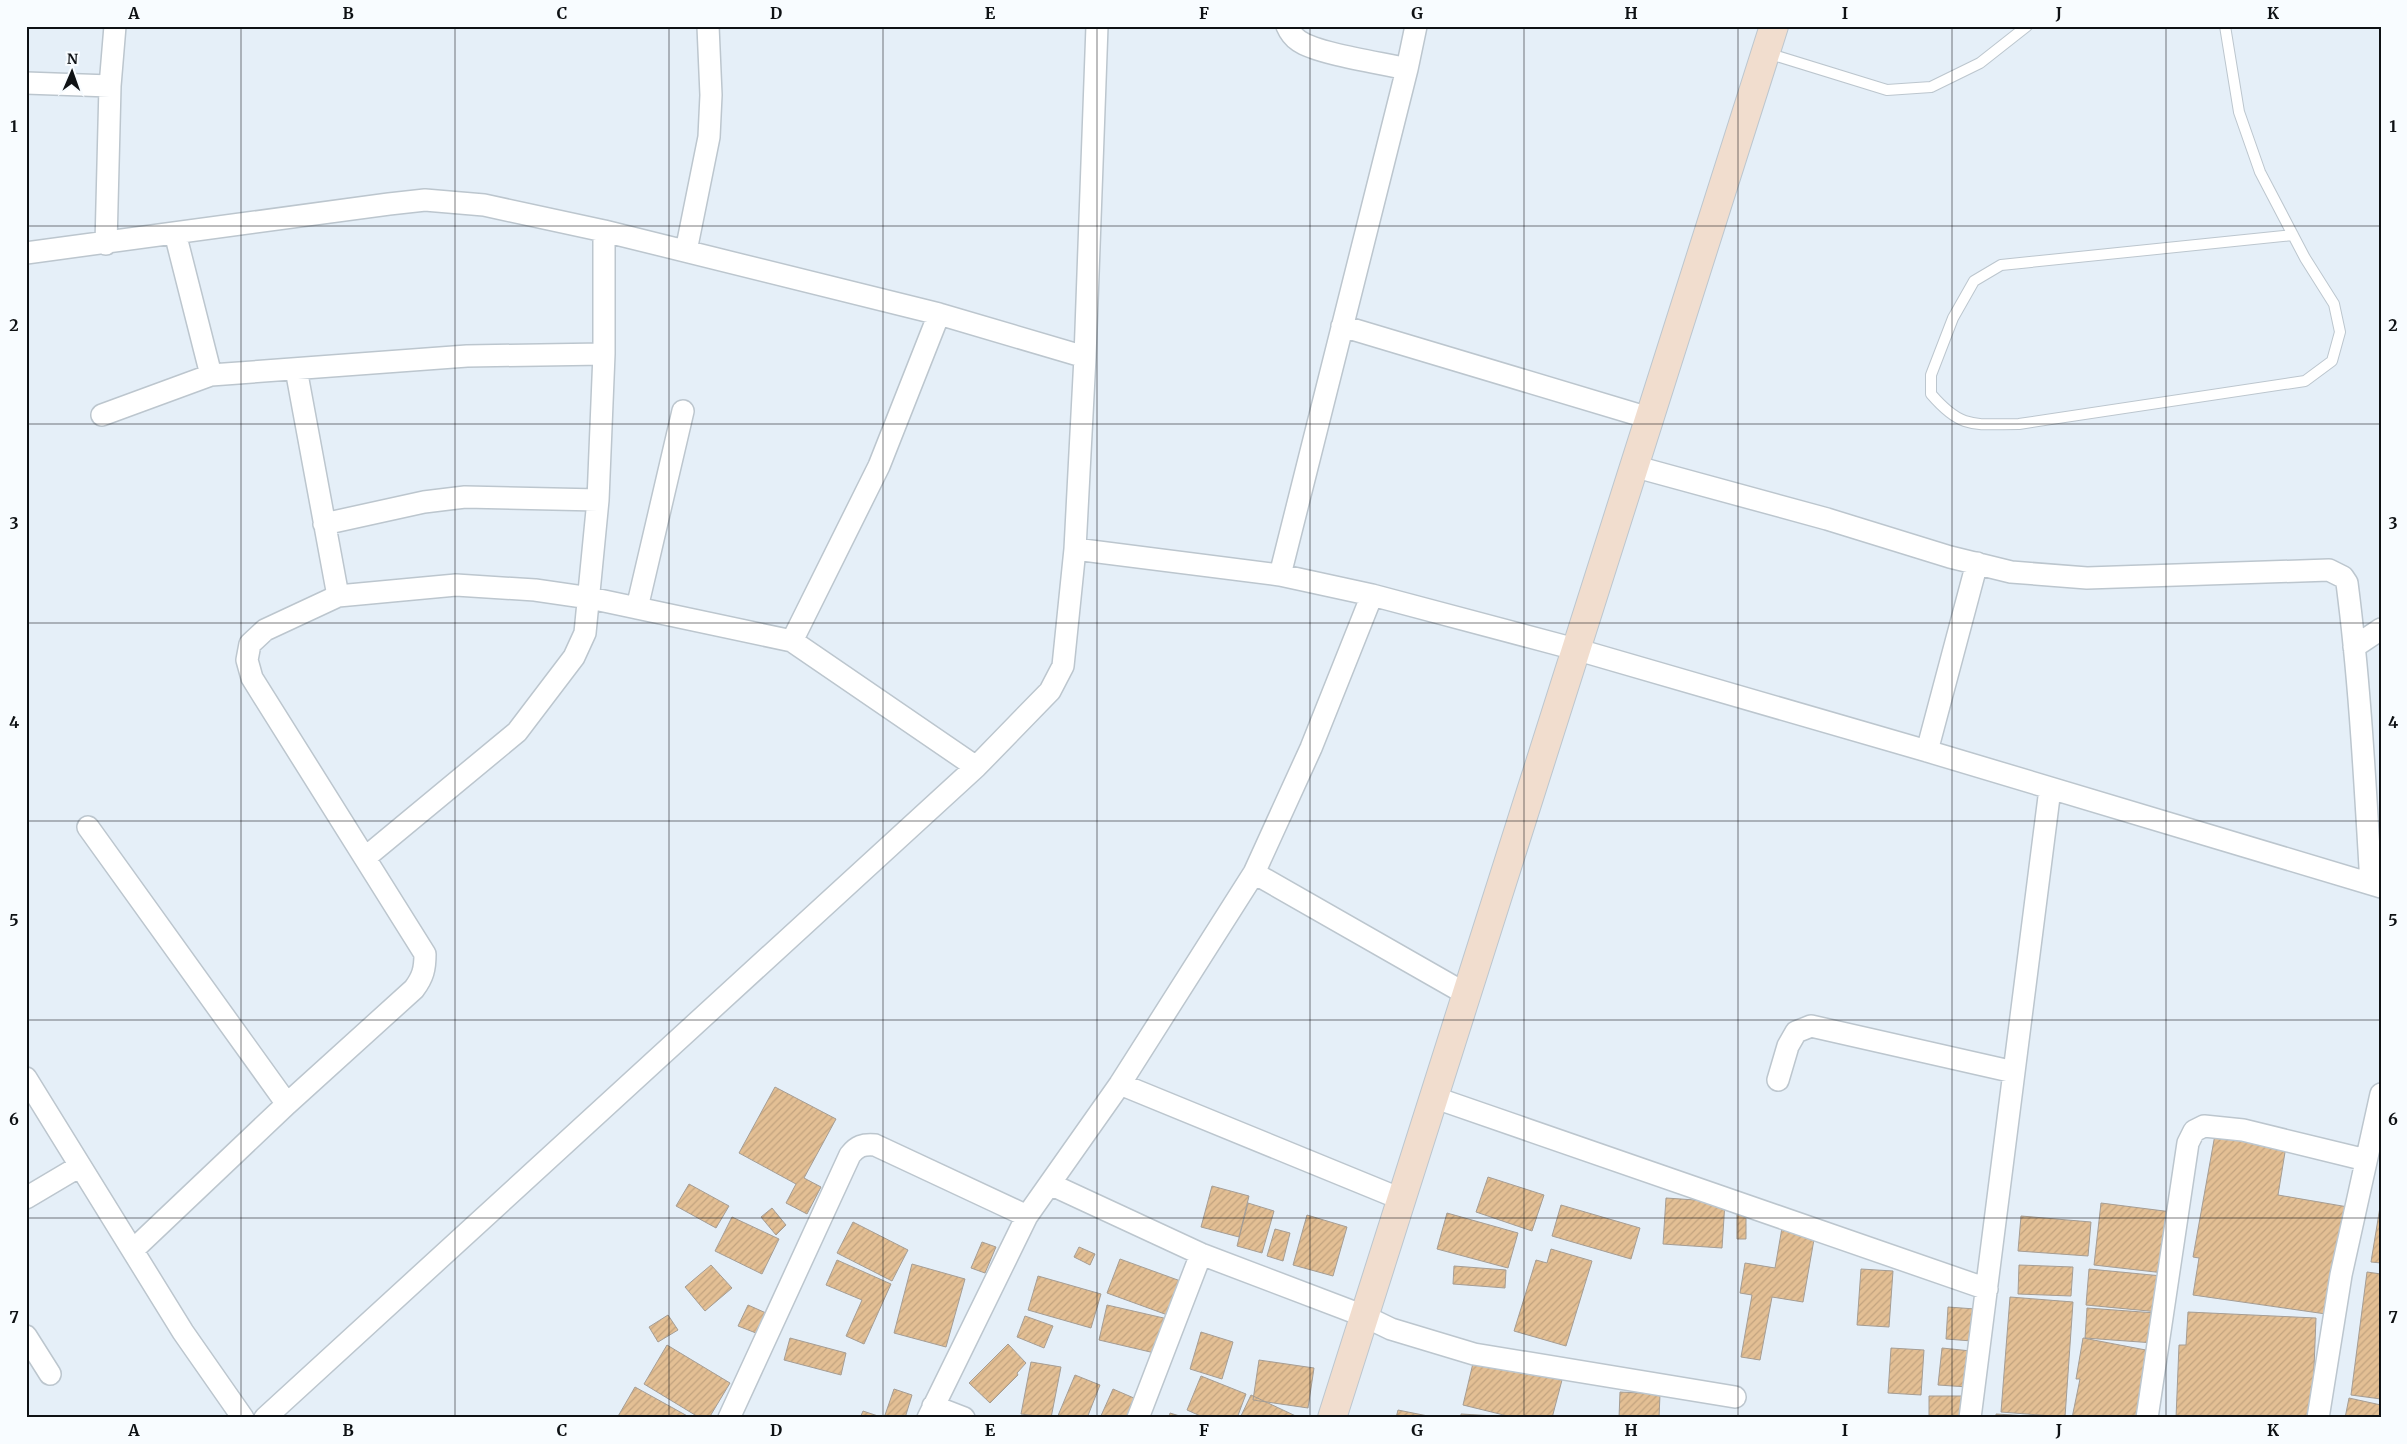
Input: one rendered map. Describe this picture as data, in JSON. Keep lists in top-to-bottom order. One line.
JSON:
{"north":"top","grid":{"columns":["A","B","C","D","E","F","G","H","I","J","K"],"rows":["1","2","3","4","5","6","7"]}}
